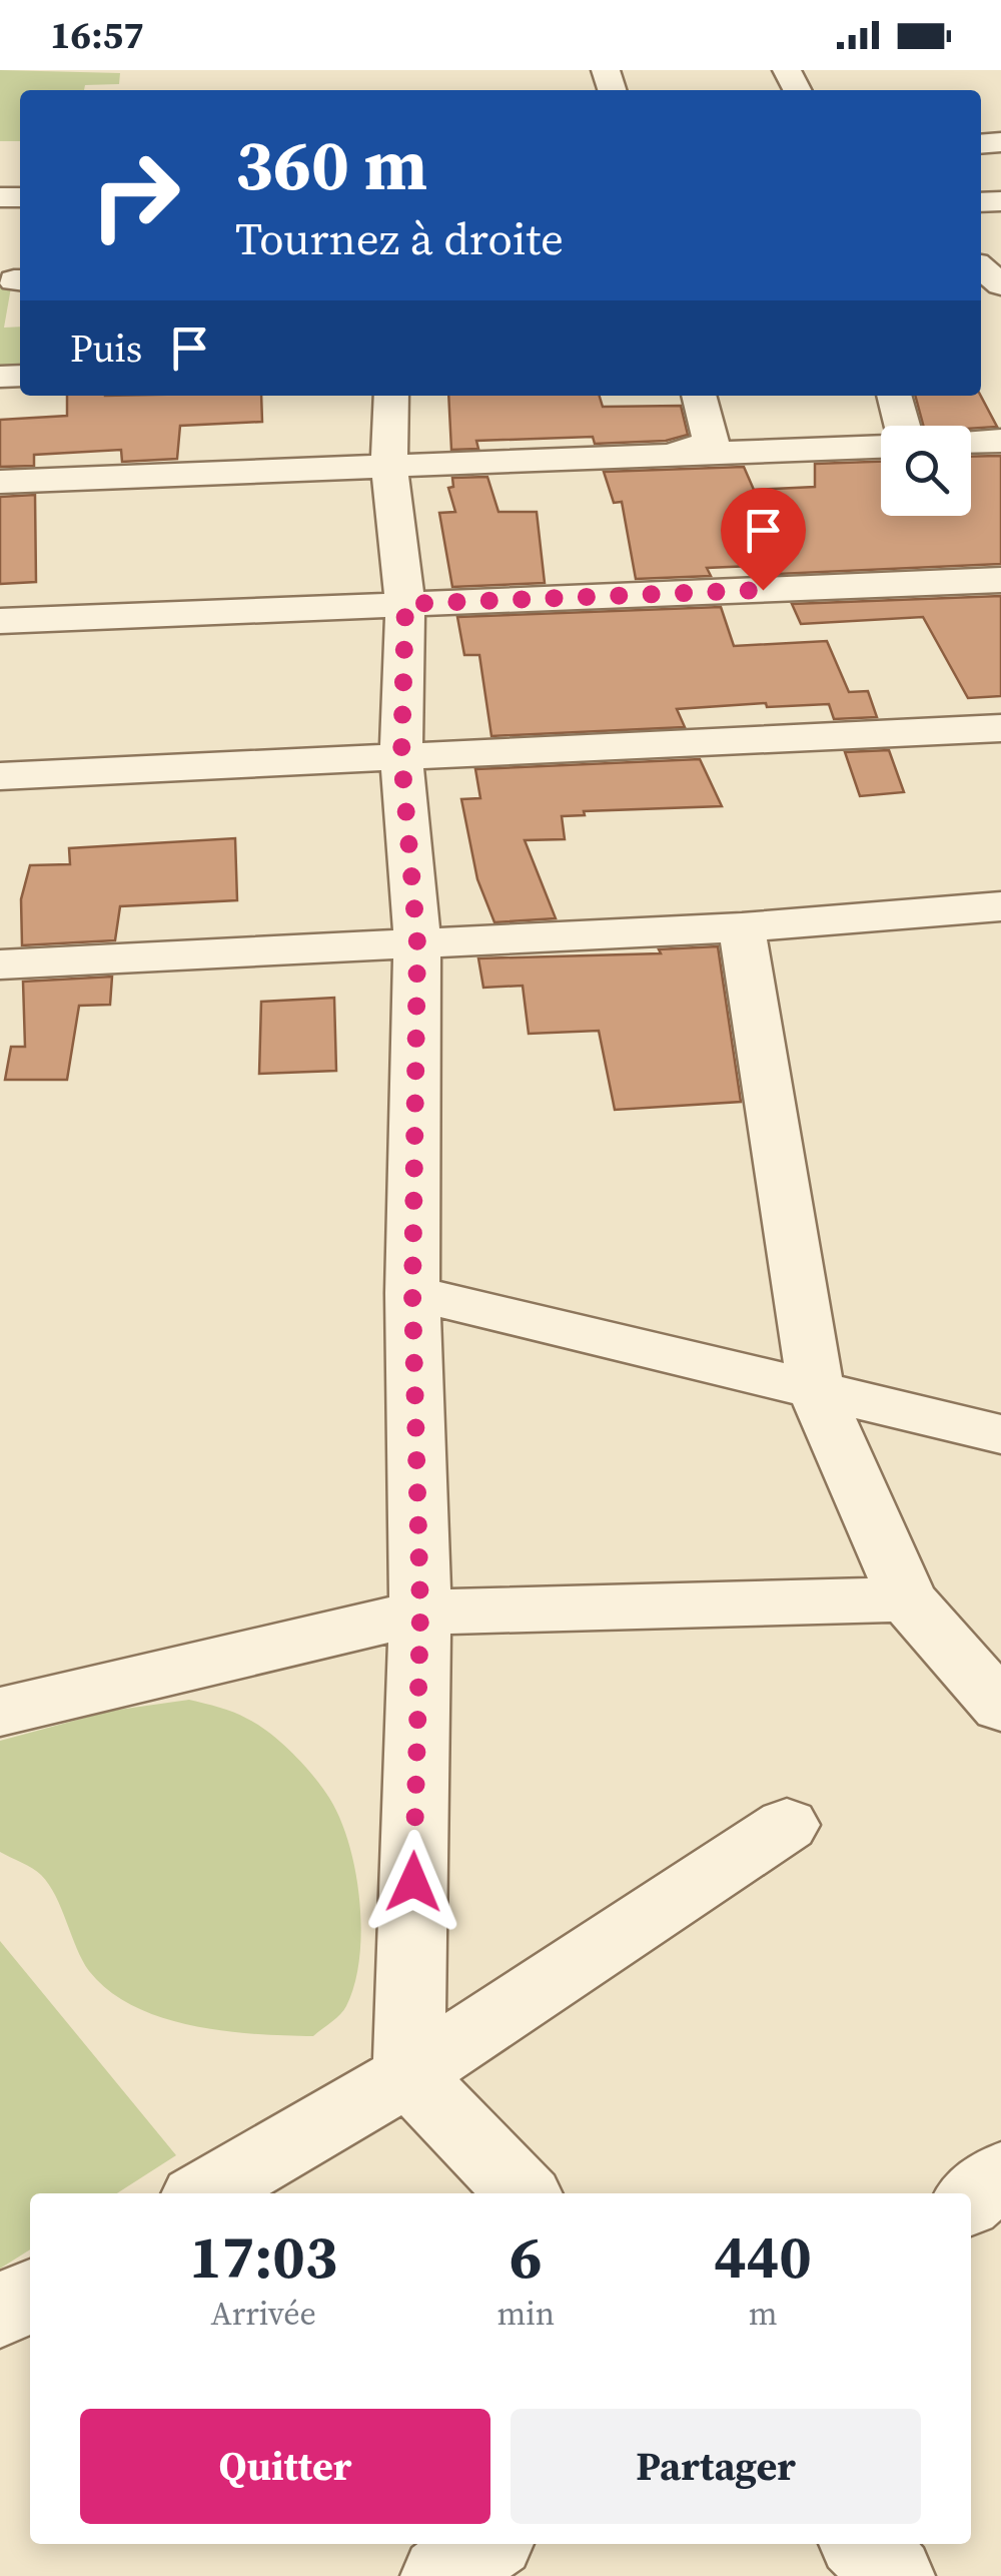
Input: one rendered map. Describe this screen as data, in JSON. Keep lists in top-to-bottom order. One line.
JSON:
{"page":{"status":"16:57","turn":["360 m","Tournez à droite"],"then":"Puis","eta":["17:03","Arrivée","6","min","440","m"],"buttons":["Quitter","Partager"]}}
